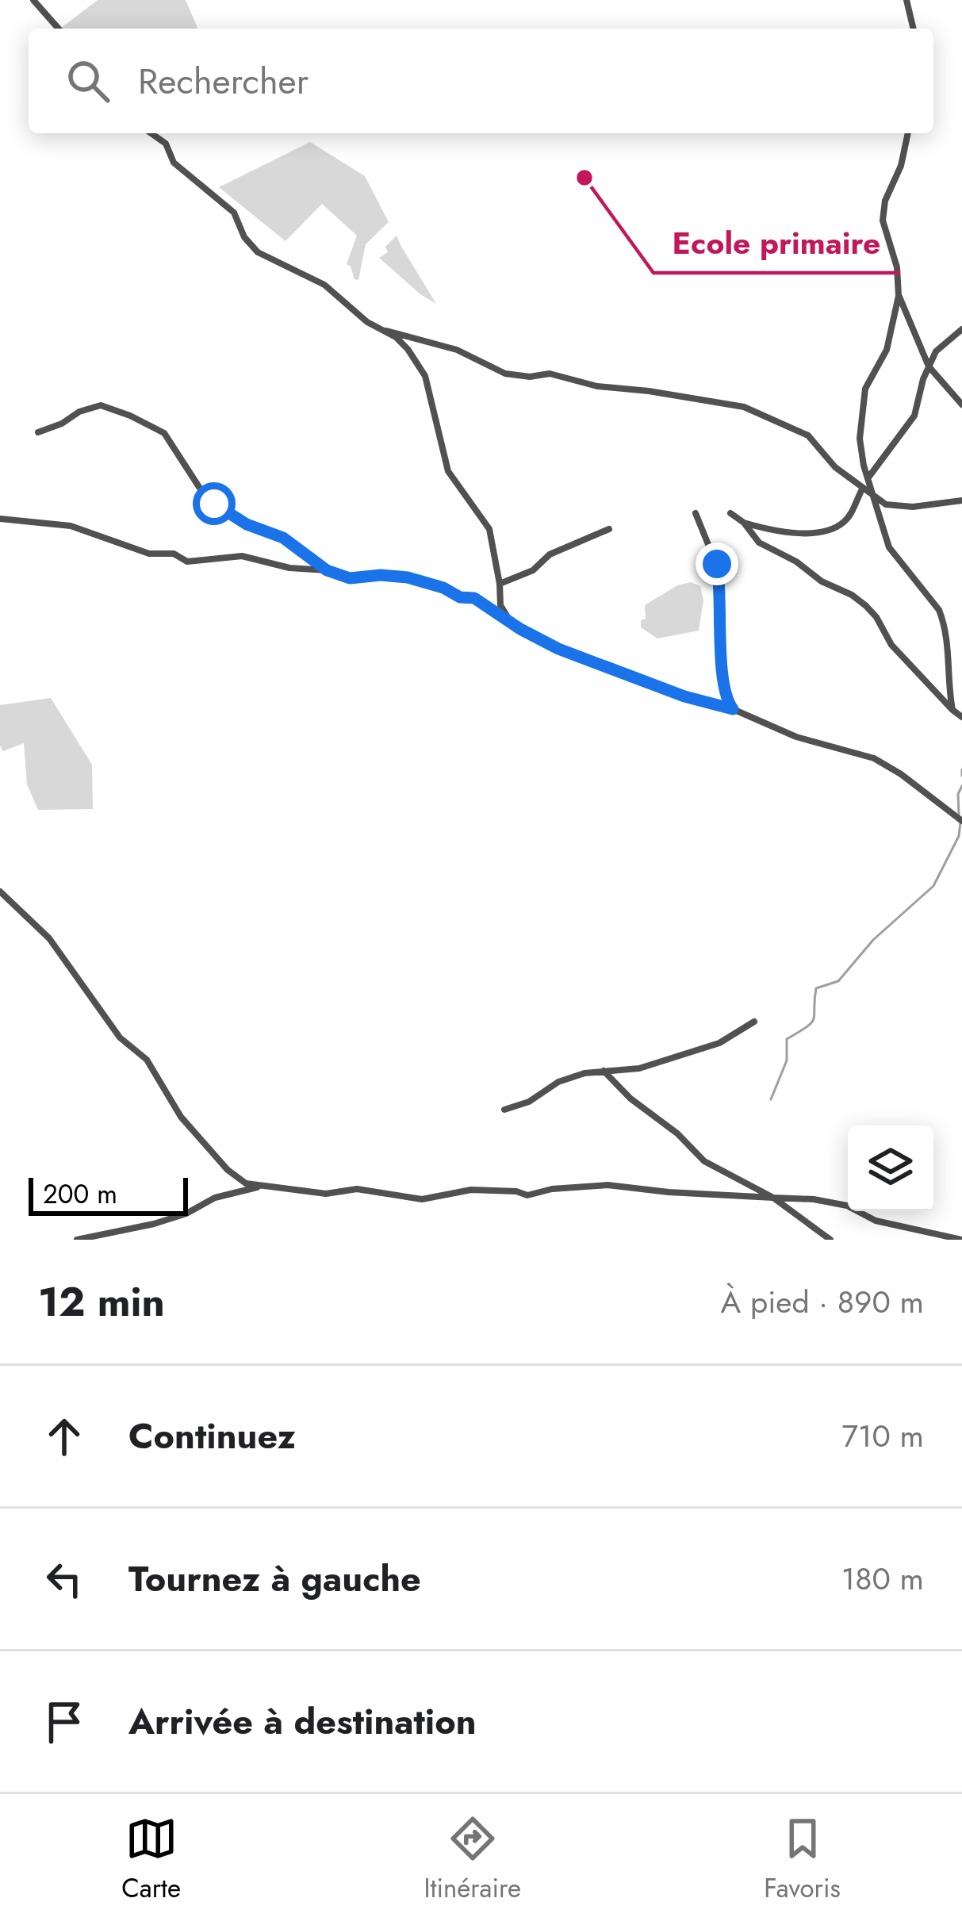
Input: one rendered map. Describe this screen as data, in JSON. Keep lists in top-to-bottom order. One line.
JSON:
{"places":["Ecole primaire"],"scale_bar":"200 m","page":{"search":"Rechercher","scale":"200 m","heading":["12 min","À pied · 890 m"],"list":[["Continuez","710 m"],["Tournez à gauche","180 m"],"Arrivée à destination"],"nav":["Carte","Itinéraire","Favoris"]}}
